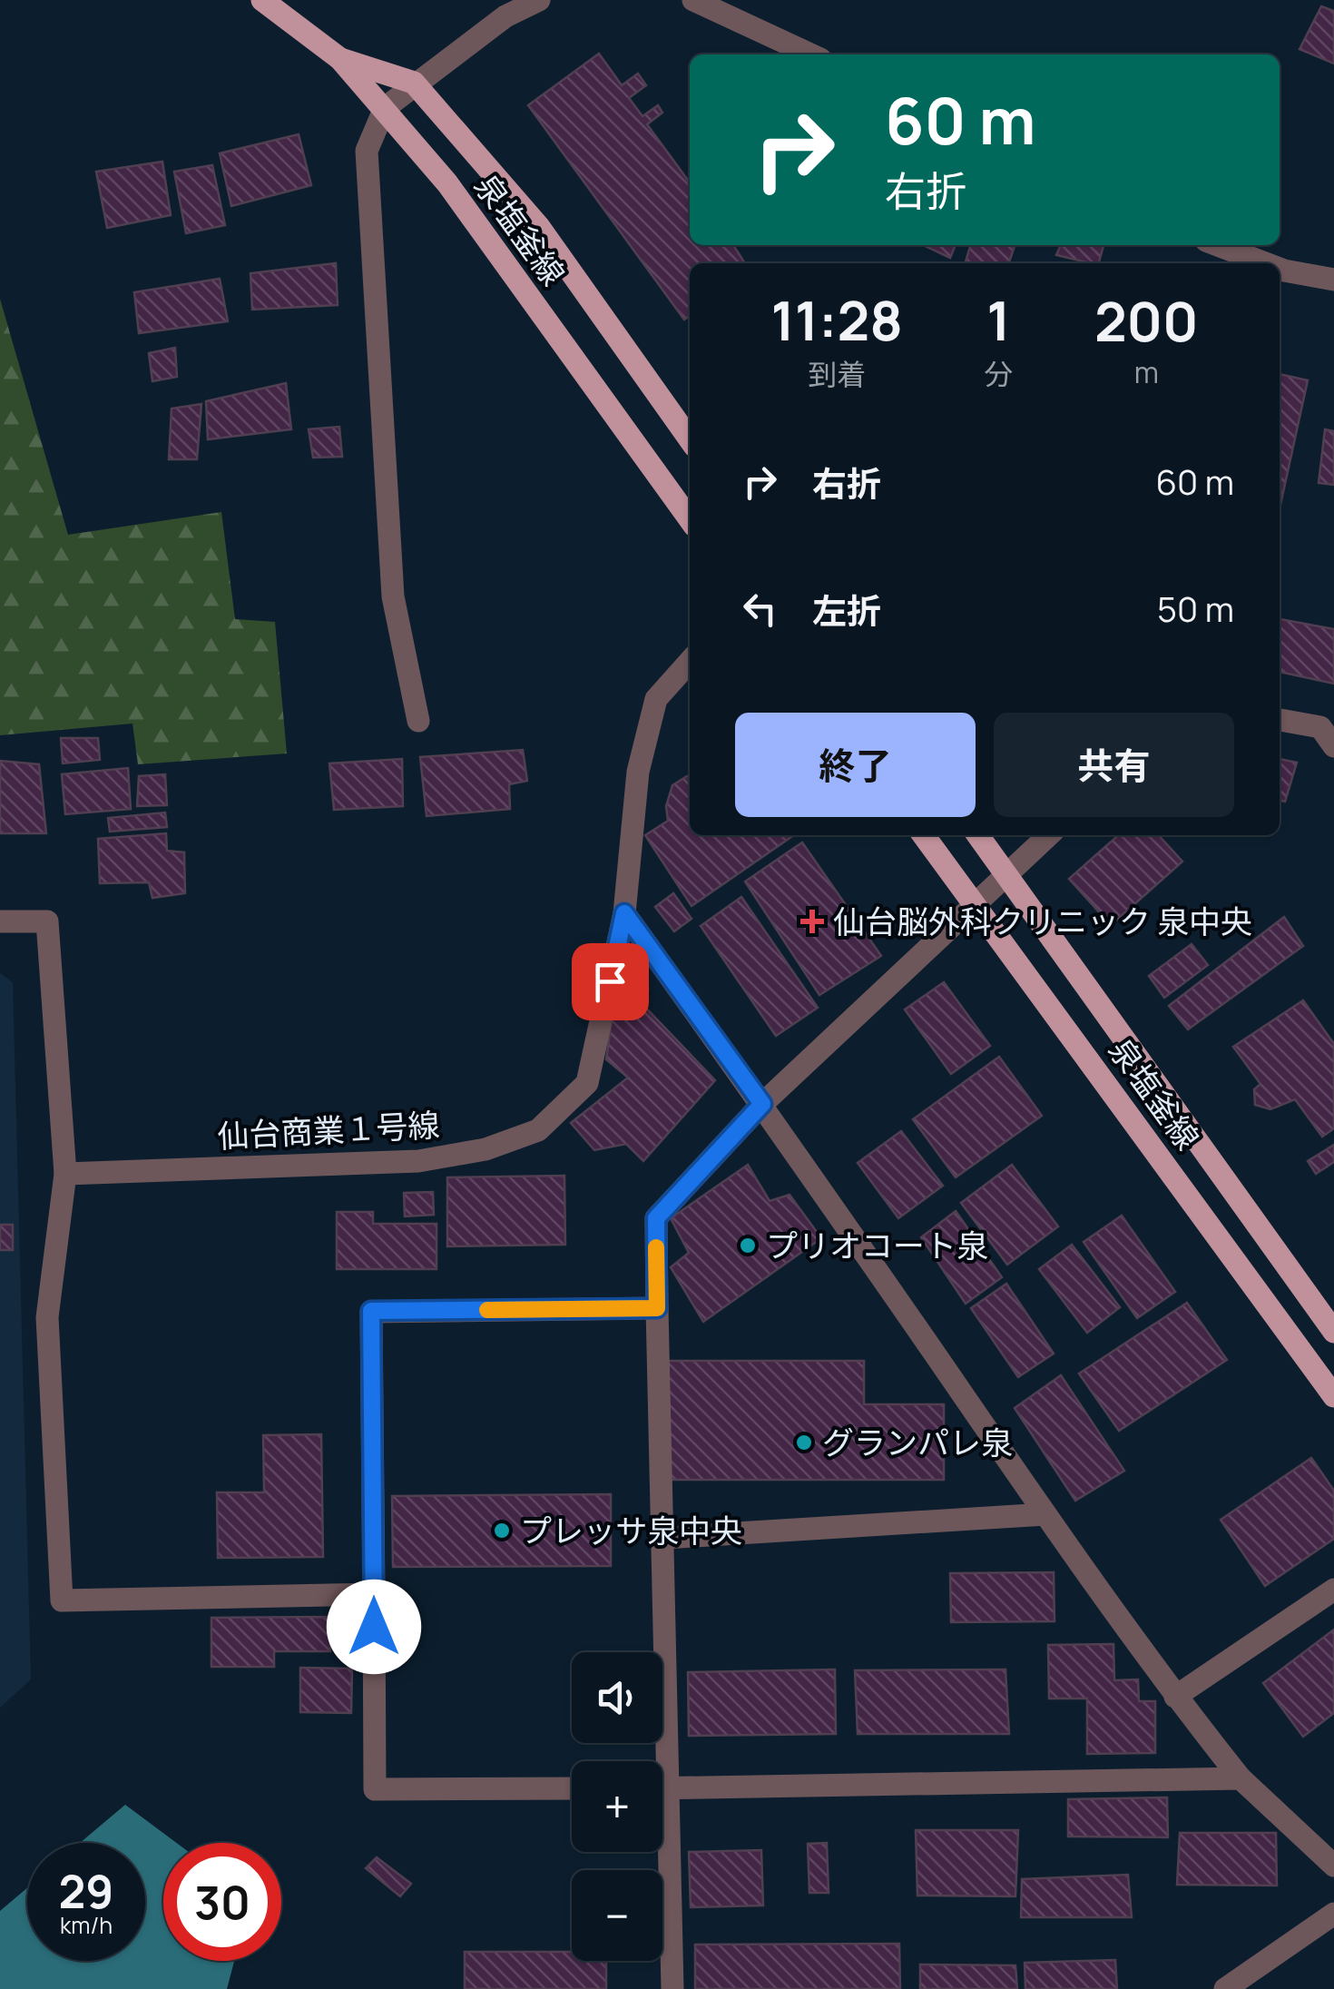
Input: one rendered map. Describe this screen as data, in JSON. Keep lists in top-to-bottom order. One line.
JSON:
{"streets":{"main road":["泉塩釜線"],"street":["仙台商業１号線"]},"places":{"health":["仙台脳外科クリニック 泉中央"],"other":["プリオコート泉","グランパレ泉","プレッサ泉中央"]},"page":{"turn":["60 m","右折"],"eta":["11:28","到着","1","分","200","m"],"list":[{"name":"右折","value":"60 m"},{"name":"左折","value":"50 m"}],"buttons":["終了","共有"],"map_buttons":["+","−"],"speed":"29 km/h","limit":"30"}}
